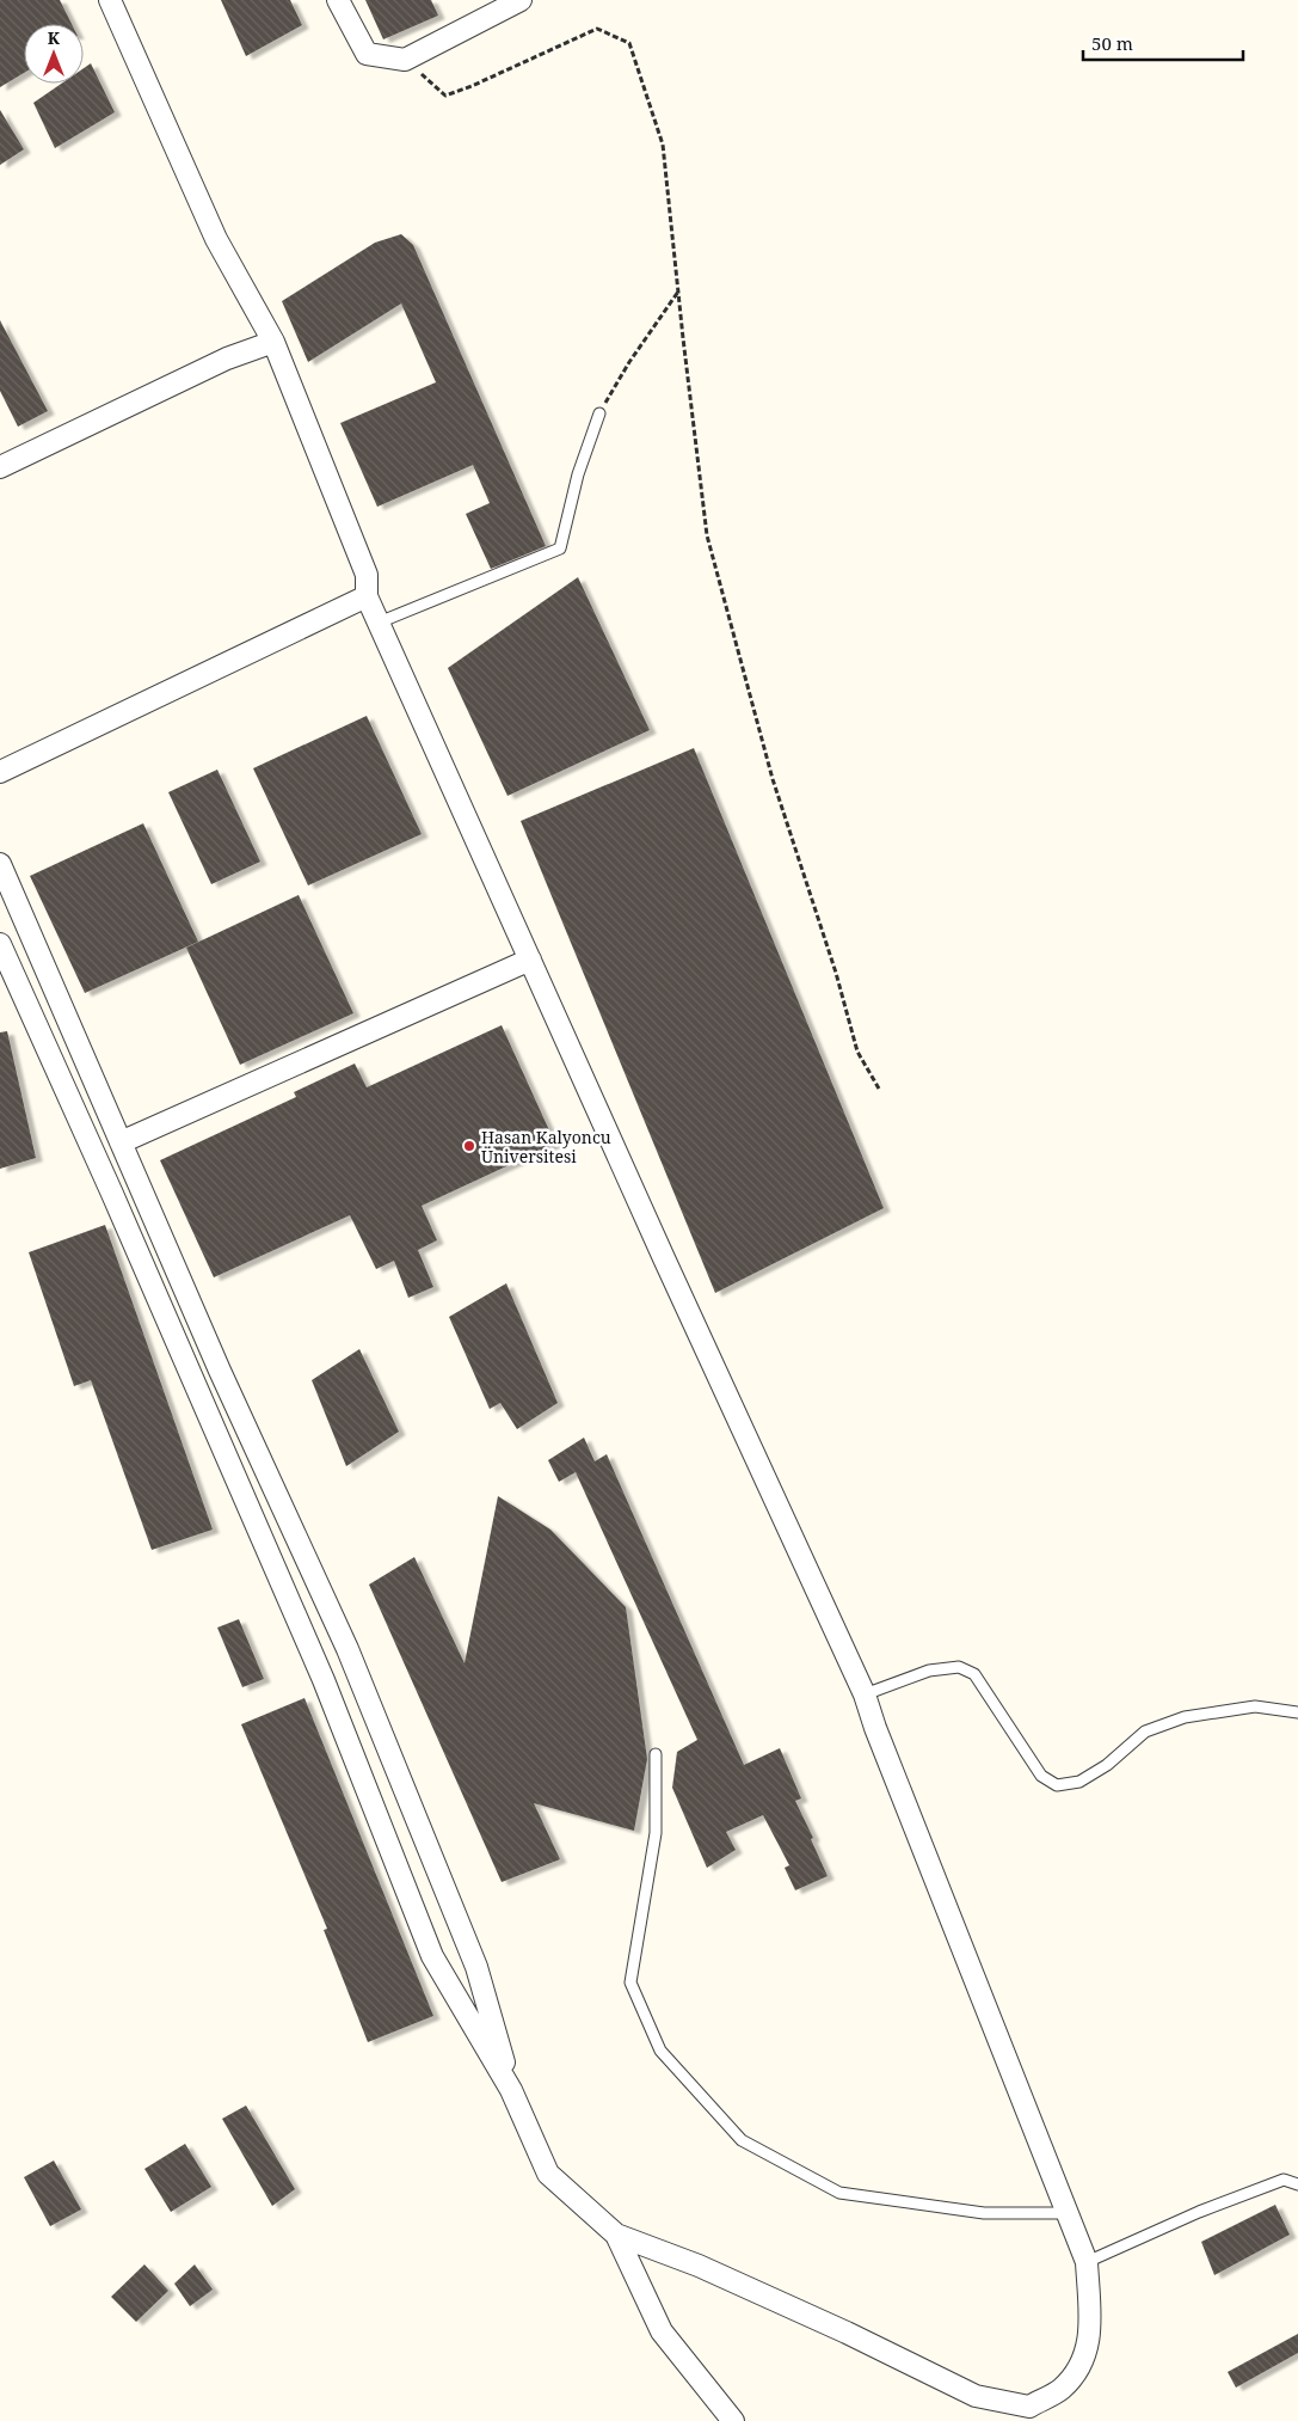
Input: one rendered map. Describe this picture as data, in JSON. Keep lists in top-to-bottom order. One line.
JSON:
{"places":["Hasan Kalyoncu Üniversitesi"],"scale_bar":"50 m","north":"top"}
